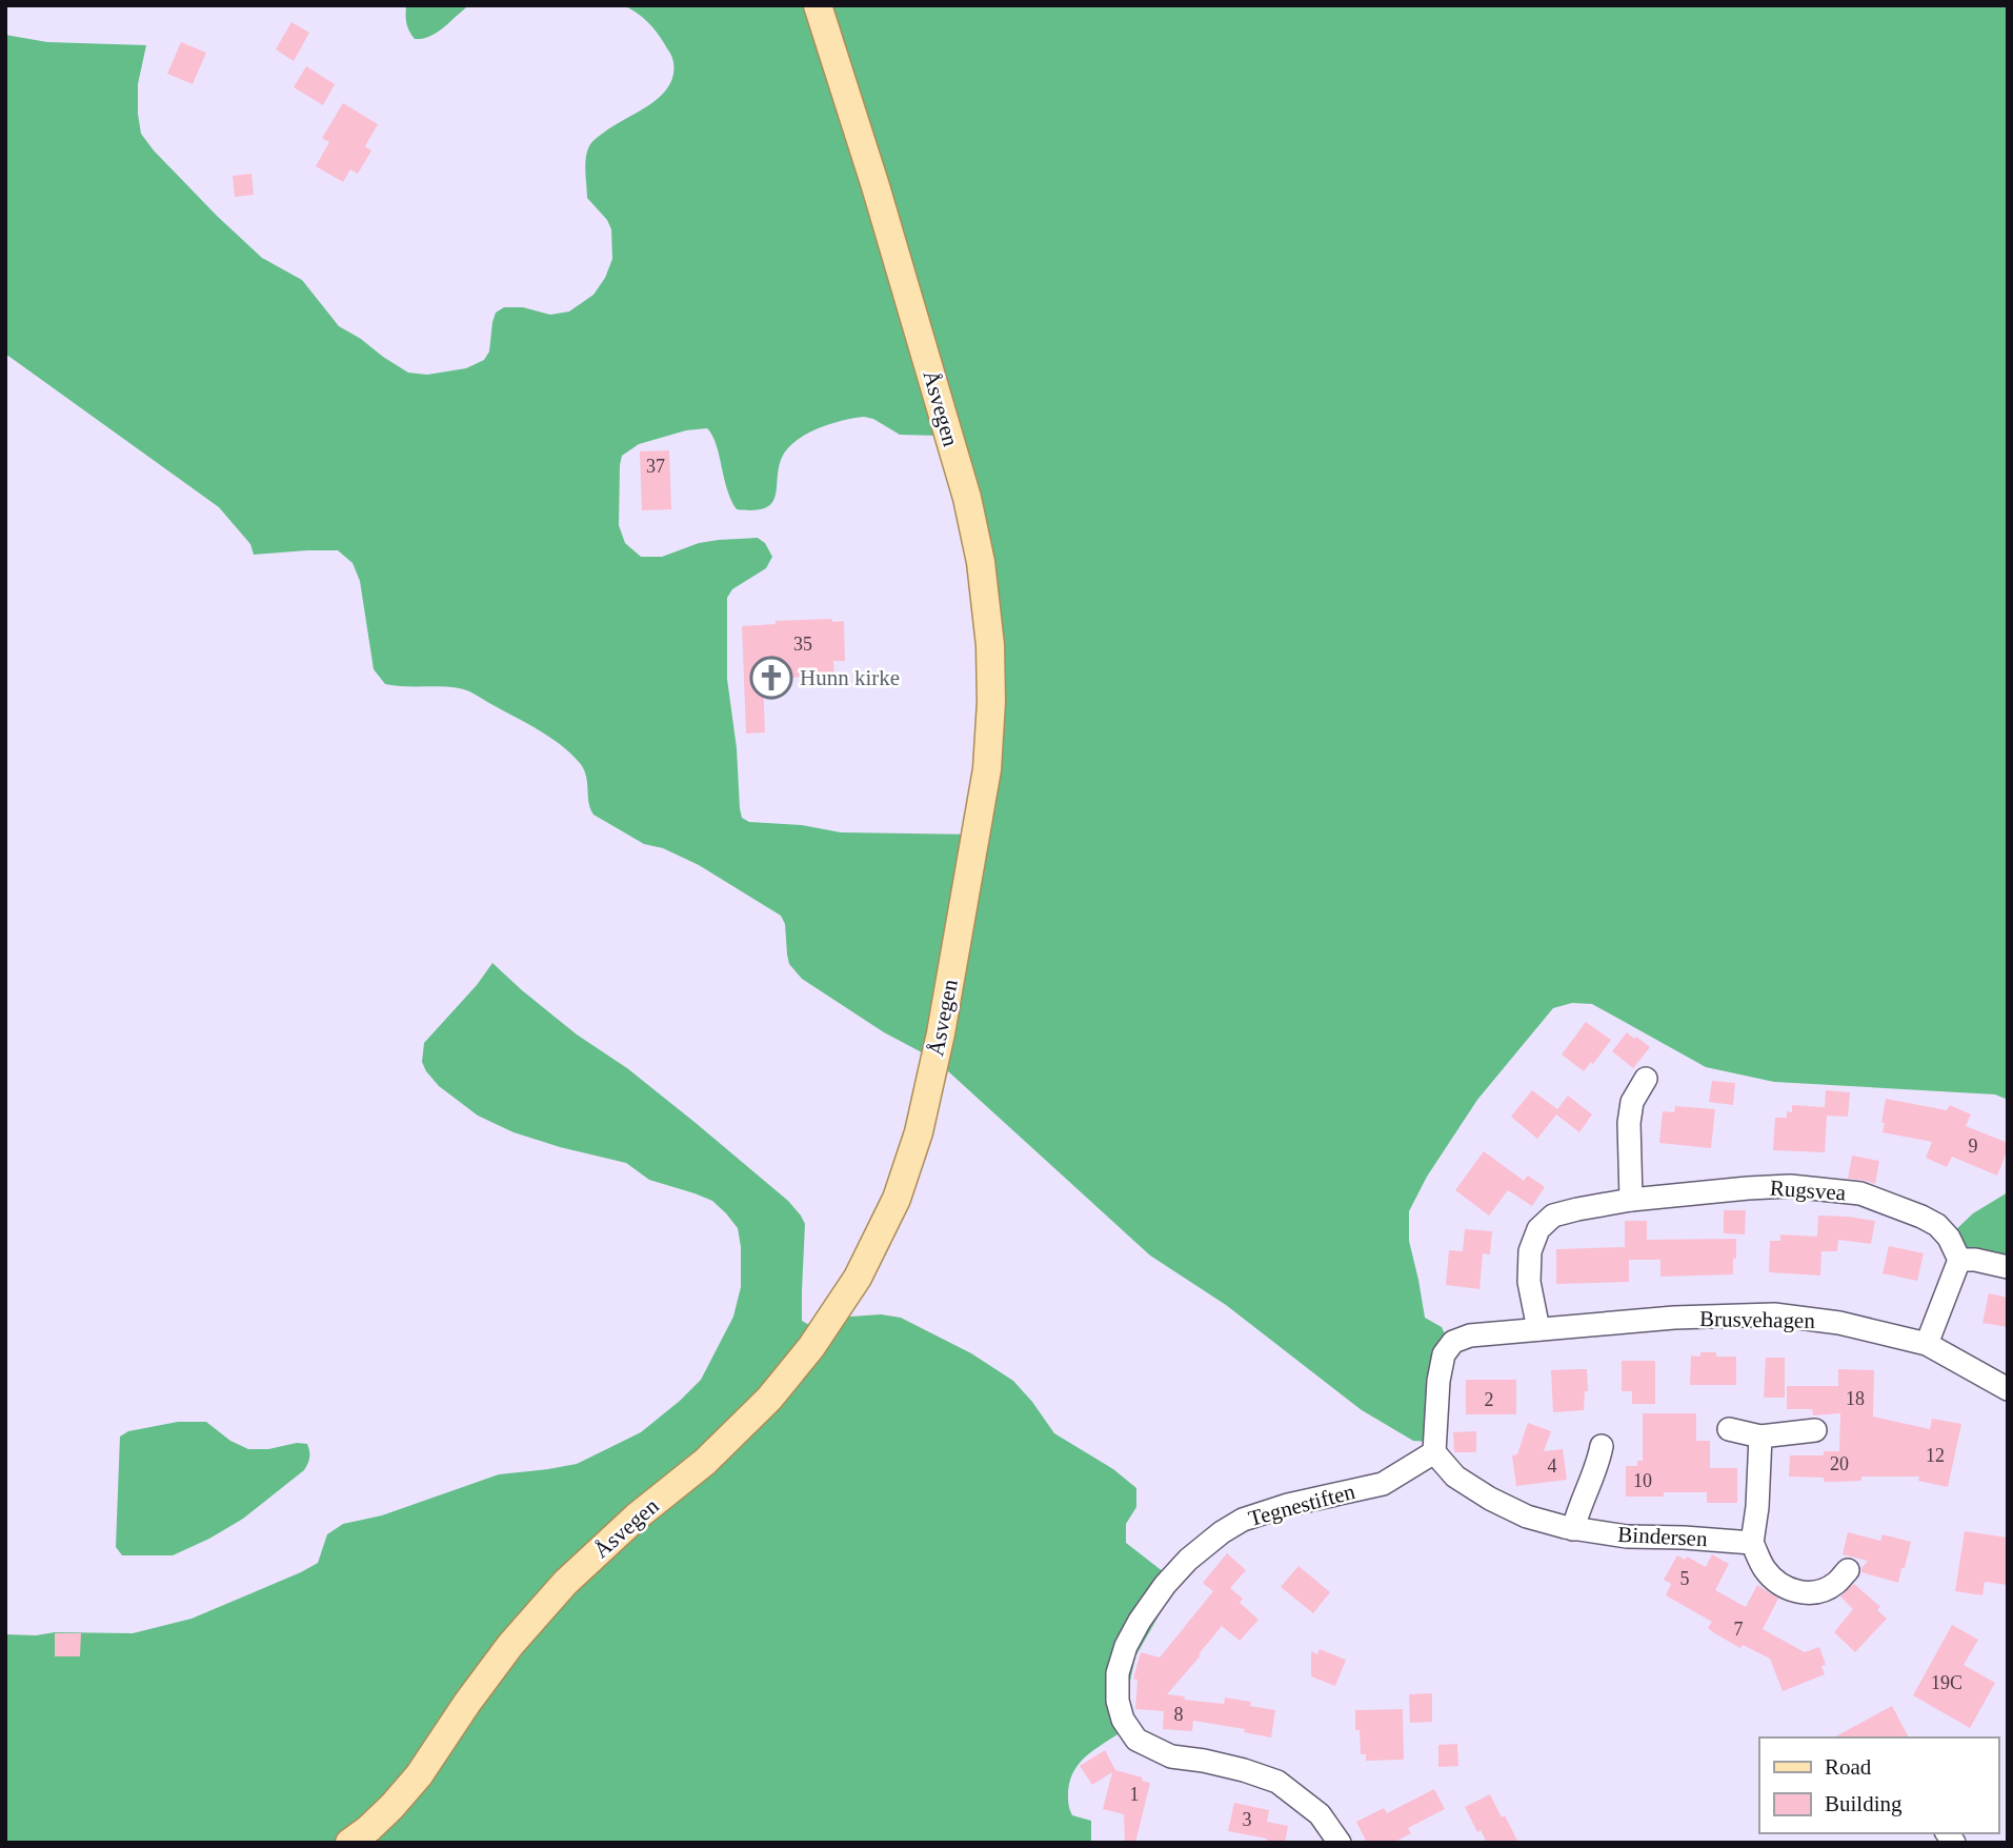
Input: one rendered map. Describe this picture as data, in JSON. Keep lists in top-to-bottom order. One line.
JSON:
{"streets":{"main road":["Åsvegen"],"street":["Rugsvea","Brusvehagen","Tegnestiften","Bindersen"]},"crossings":[["Rugsvea","Brusvehagen"],["Tegnestiften","Bindersen"]],"places":{"church":["Hunn kirke"]},"house_numbers":["37","35","9","18","2","12","20","4","10","5","7","19C","8","1","3"],"legend":["Road","Building"]}
